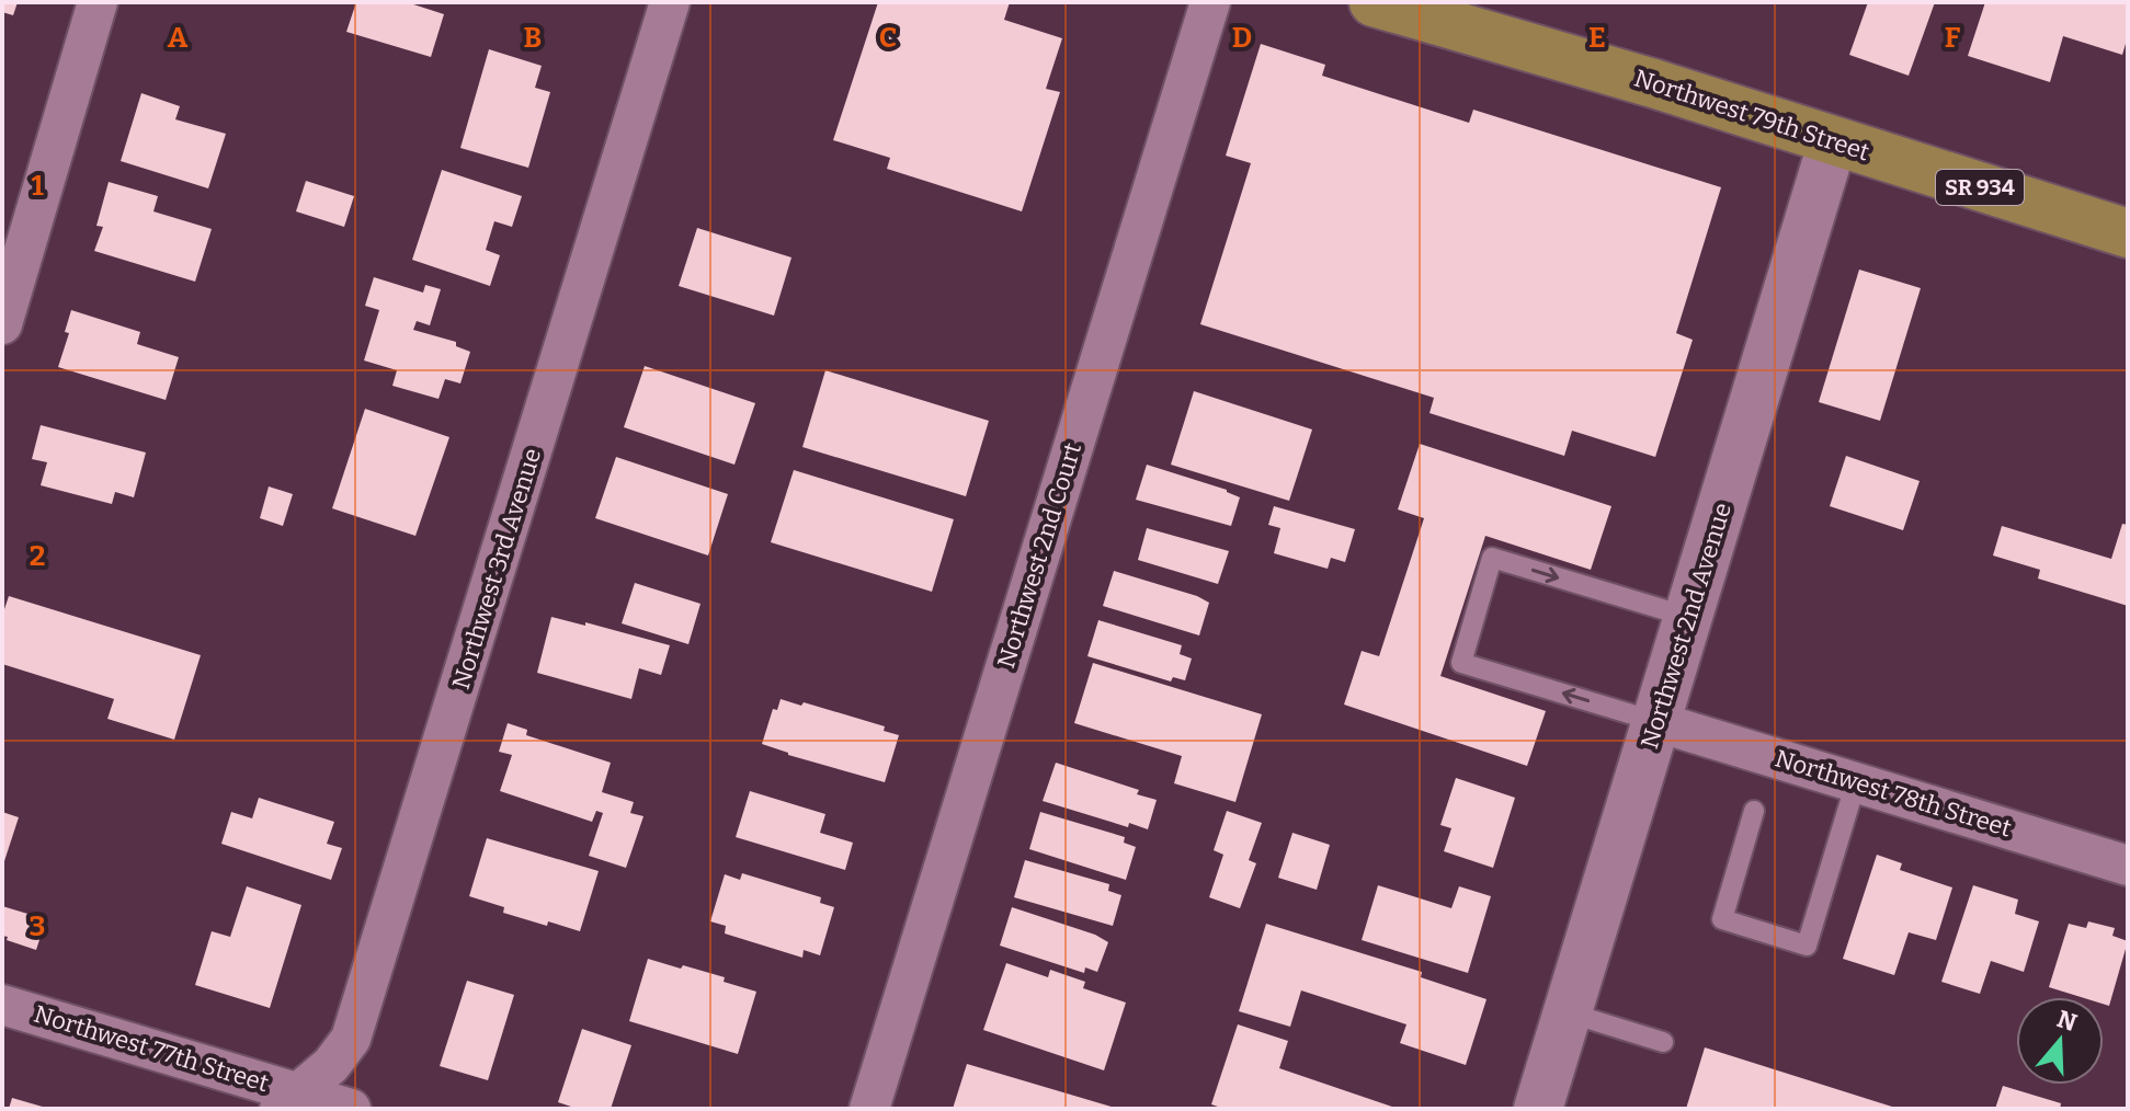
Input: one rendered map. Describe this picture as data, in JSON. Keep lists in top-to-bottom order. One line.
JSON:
{"streets":{"main road":["Northwest 79th Street","SR 934"],"street":["Northwest 2nd Court","Northwest 3rd Avenue","Northwest 2nd Avenue","Northwest 78th Street","Northwest 77th Street"]},"crossings":[["Northwest 79th Street","Northwest 2nd Avenue"],["Northwest 3rd Avenue","Northwest 77th Street"],["Northwest 2nd Avenue","Northwest 78th Street"]],"north":"top","grid":{"columns":["A","B","C","D","E","F"],"rows":["1","2","3"]}}
